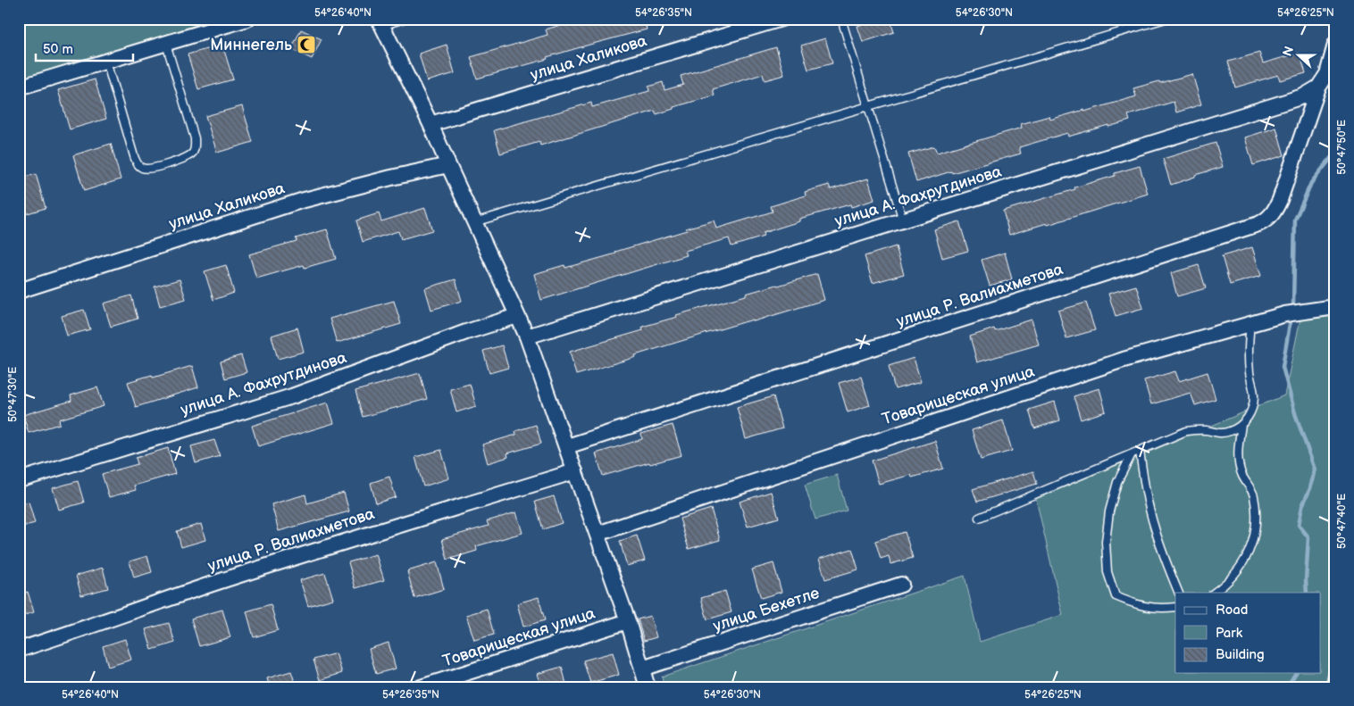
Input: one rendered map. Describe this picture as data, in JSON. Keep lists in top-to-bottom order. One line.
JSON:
{"streets":{"street":["улица Халикова","улица А. Фахрутдинова","улица Р. Валиахметова","Товарищеская улица","улица Бехетле"]},"crossings":[["улица А. Фахрутдинова","улица Р. Валиахметова"]],"places":{"mosque":["Миннегель"]},"legend":["Road","Park","Building"],"scale_bar":"50 m","north":"left","coordinates":["54°26'40\"N","54°26'35\"N","54°26'30\"N","54°26'25\"N","50°47'50\"E","50°47'30\"E","50°47'40\"E"]}
